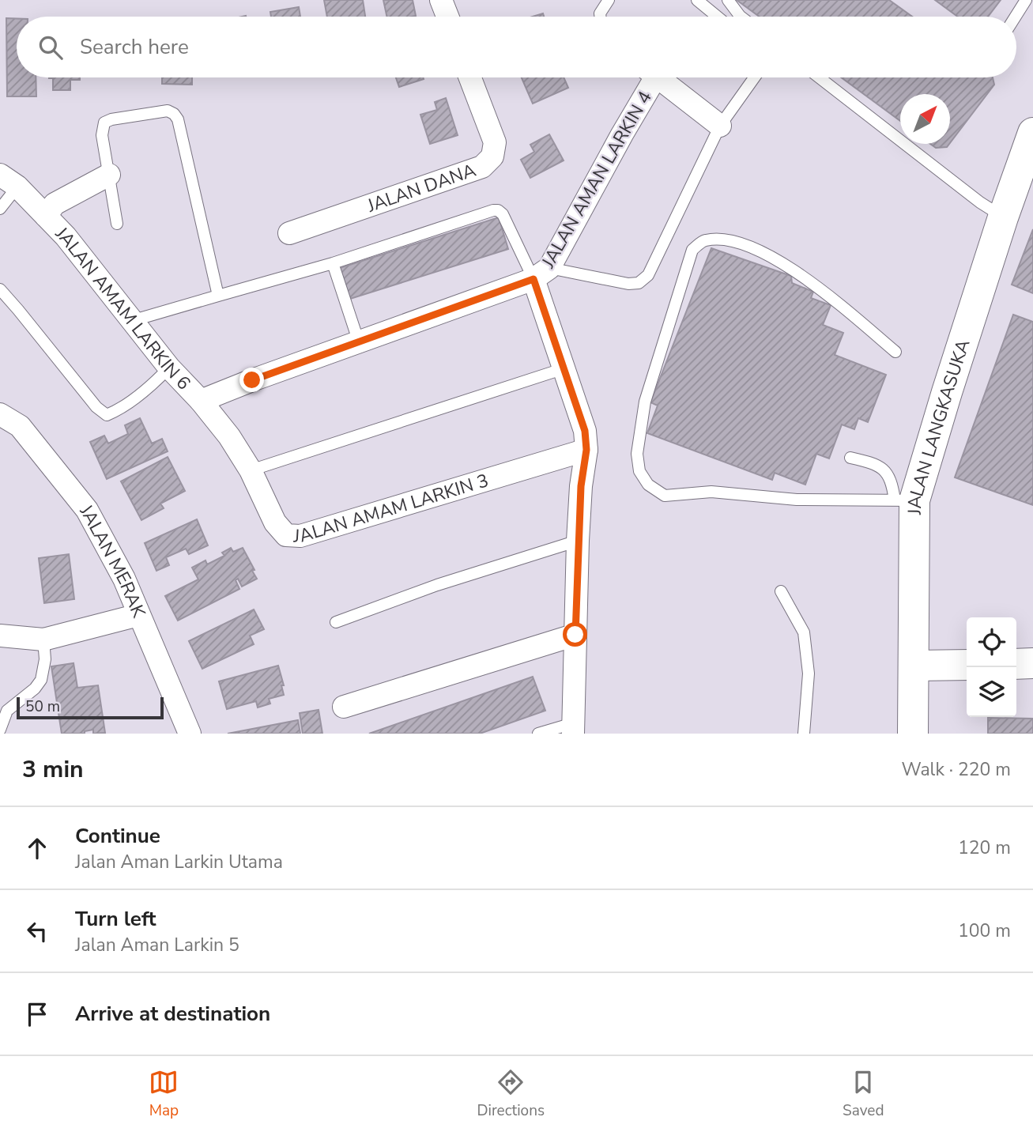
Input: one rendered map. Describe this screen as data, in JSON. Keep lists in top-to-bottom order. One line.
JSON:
{"streets":{"main road":["JALAN LANGKASUKA"],"street":["JALAN AMAN LARKIN 4","JALAN DANA","JALAN AMAM LARKIN 6","JALAN AMAM LARKIN 3","JALAN MERAK"]},"crossings":[["JALAN AMAM LARKIN 6","JALAN AMAM LARKIN 3"]],"scale_bar":"50 m","north":"top right","page":{"search":"Search here","scale":"50 m","heading":["3 min","Walk · 220 m"],"list":[["Continue","Jalan Aman Larkin Utama","120 m"],["Turn left","Jalan Aman Larkin 5","100 m"],"Arrive at destination"],"nav":["Map","Directions","Saved"]}}
